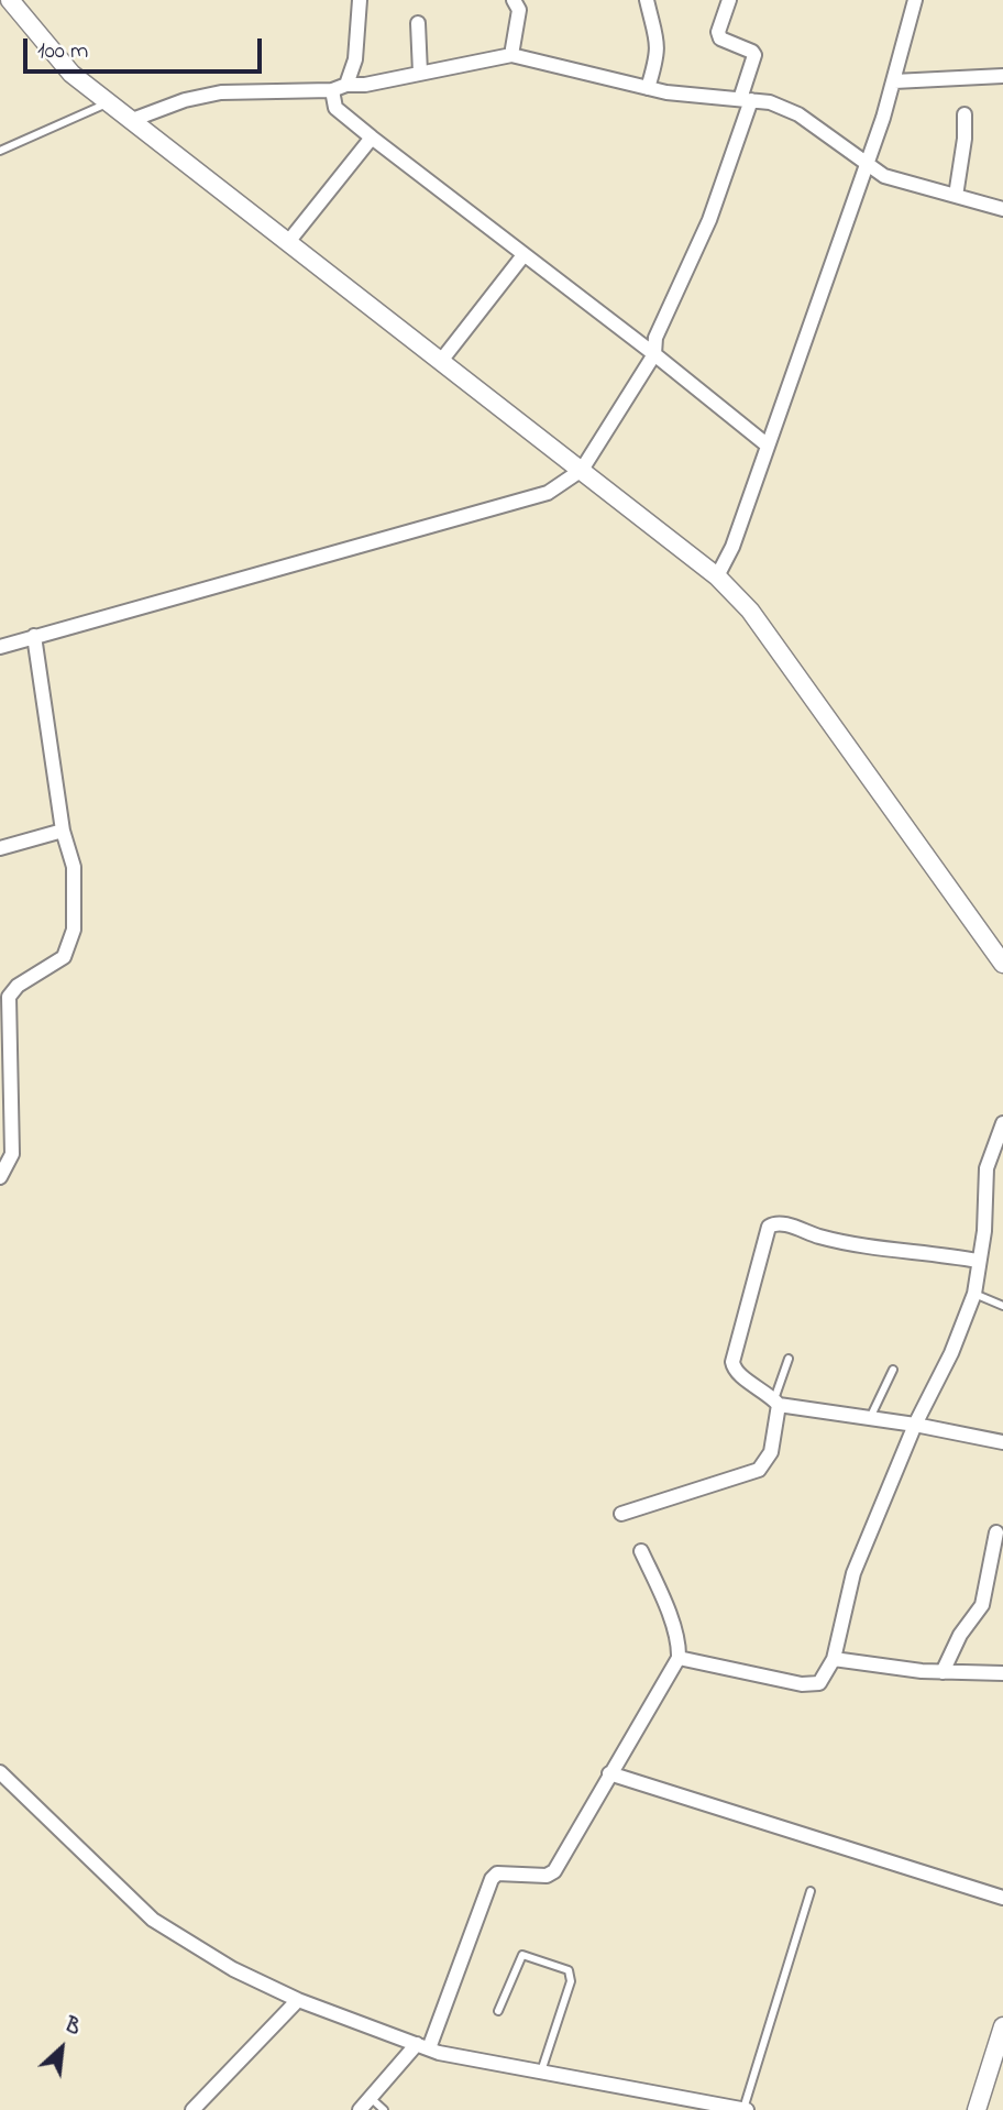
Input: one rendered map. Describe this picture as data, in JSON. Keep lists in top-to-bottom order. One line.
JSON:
{"scale_bar":"100 m","north":"top right"}
